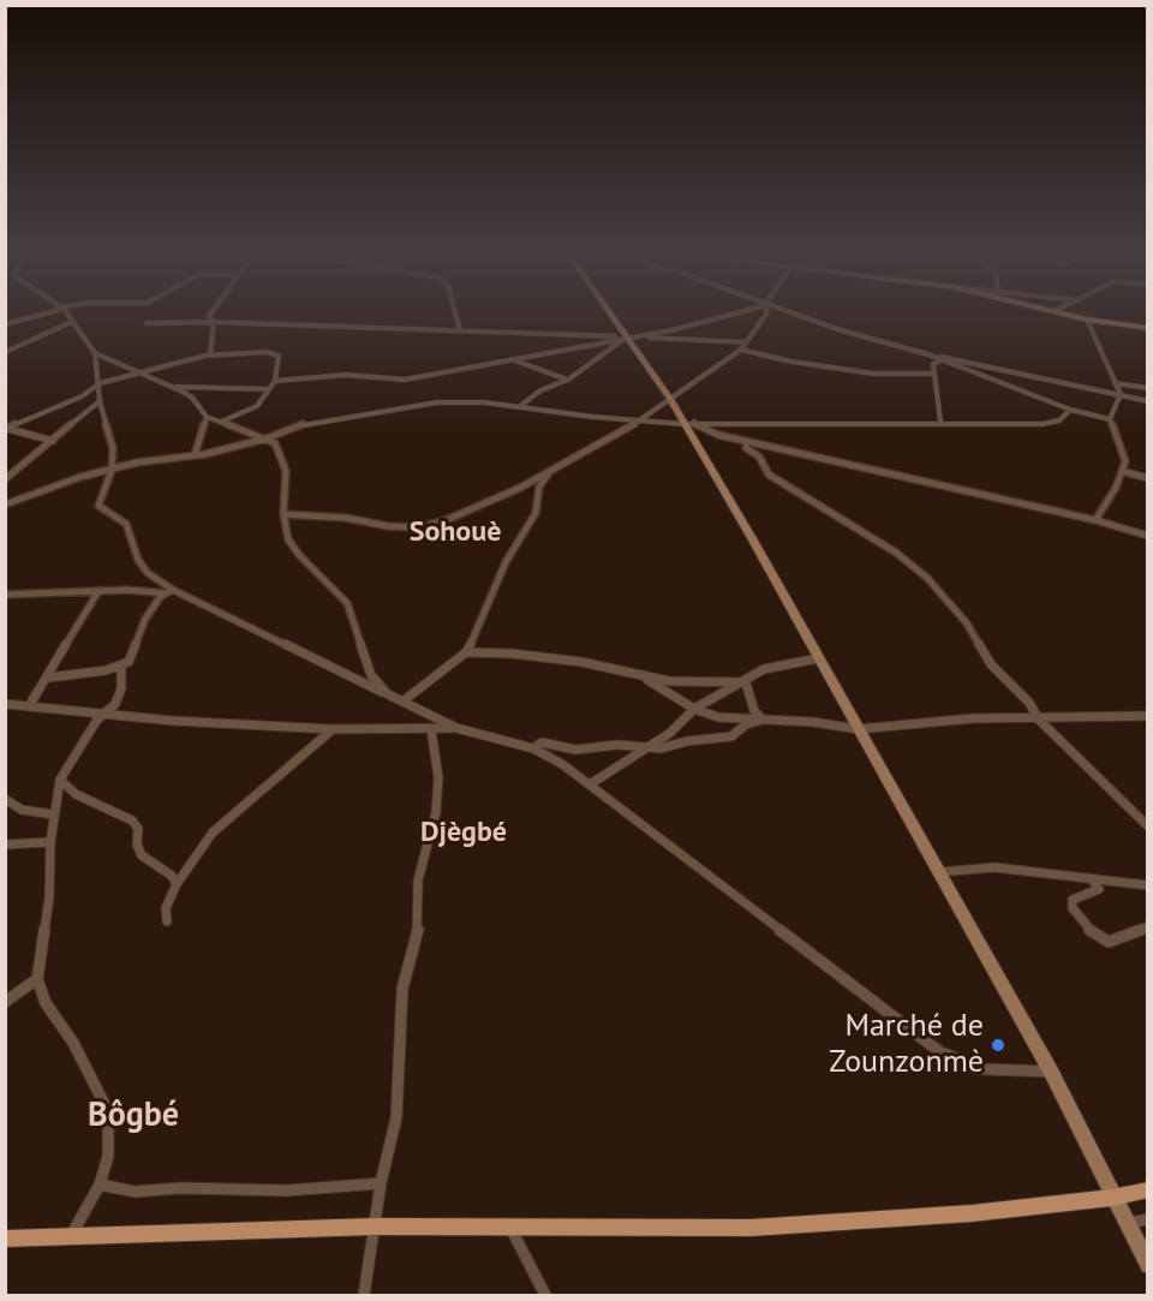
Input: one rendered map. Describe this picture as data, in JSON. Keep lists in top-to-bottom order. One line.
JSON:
{"districts":["Sohouè","Djègbé","Bôgbé"],"places":["Marché de Zounzonmè"]}
